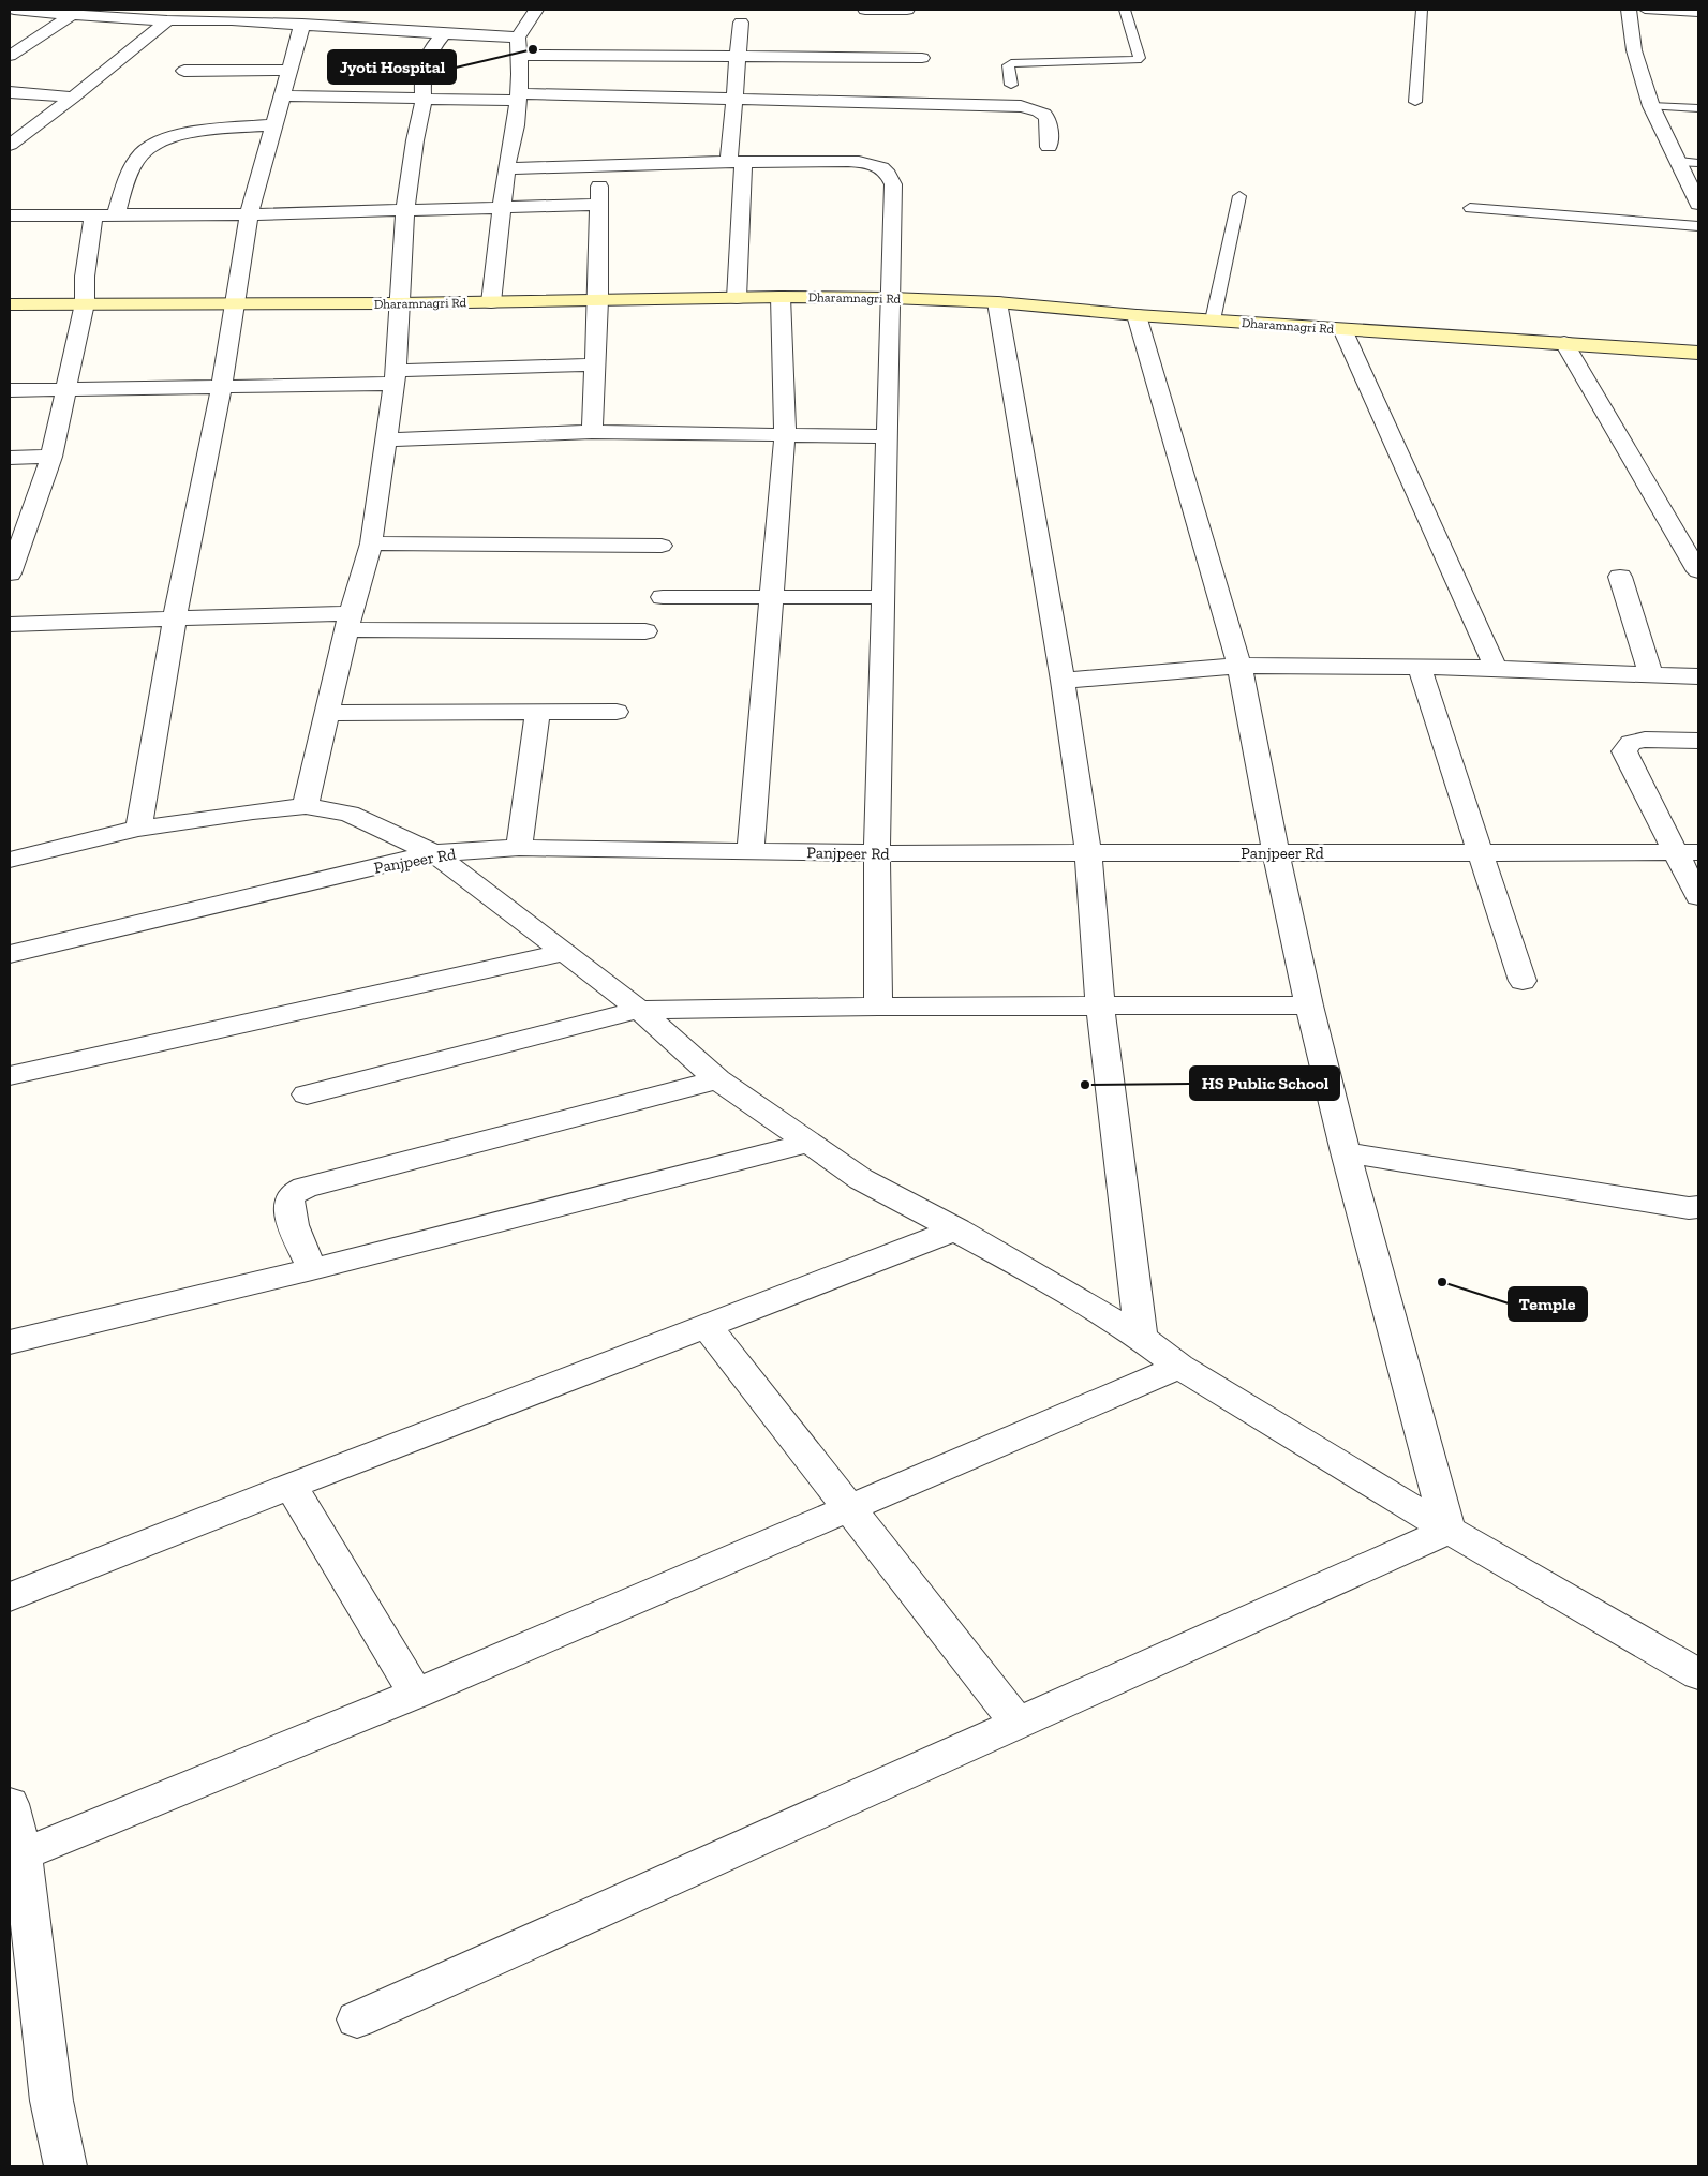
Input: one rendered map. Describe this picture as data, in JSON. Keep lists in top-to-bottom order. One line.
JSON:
{"streets":{"street":["Dharamnagri Rd","Panjpeer Rd"]},"places":["Jyoti Hospital","HS Public School","Temple"]}
